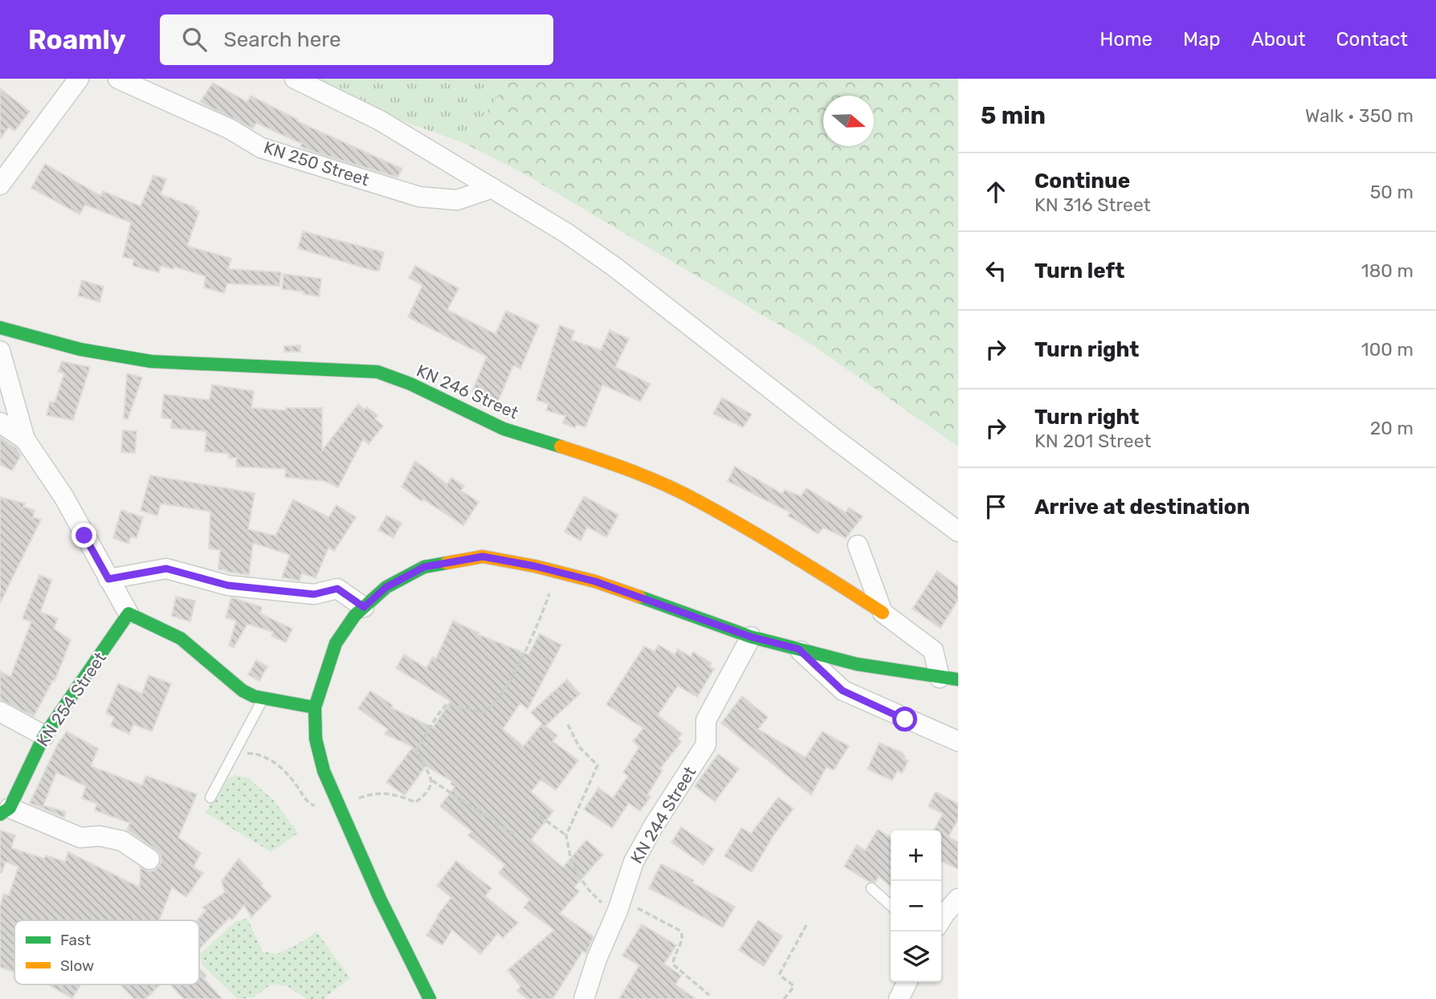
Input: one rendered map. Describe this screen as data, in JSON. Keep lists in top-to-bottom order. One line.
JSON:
{"streets":{"street":["KN 250 Street","KN 246 Street","KN 254 Street","KN 244 Street"]},"legend":["Fast","Slow"],"north":"right","page":{"header":"Roamly","search":"Search here","nav":["Home","Map","About","Contact"],"heading":["5 min","Walk · 350 m"],"list":[["Continue","KN 316 Street","50 m"],["Turn left","180 m"],["Turn right","100 m"],["Turn right","KN 201 Street","20 m"],"Arrive at destination"],"map_buttons":["+","−"]}}
